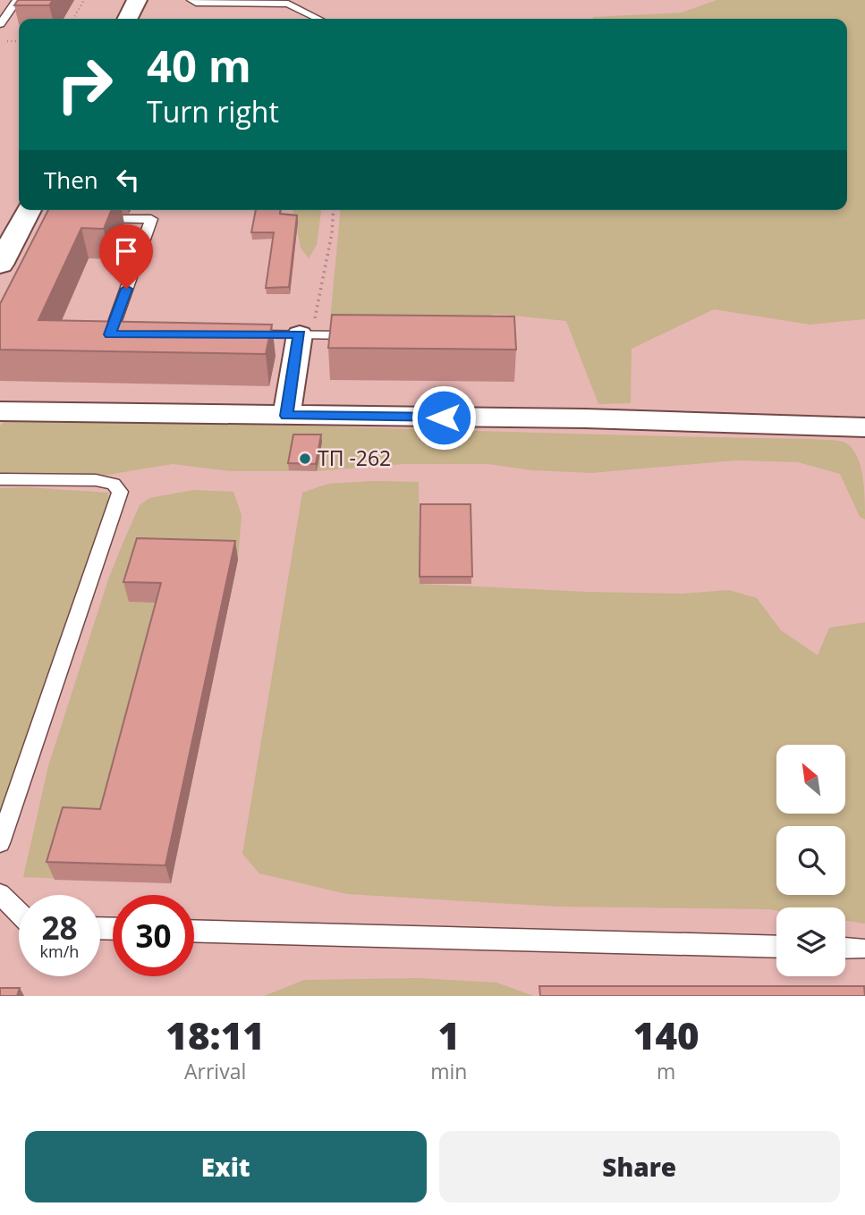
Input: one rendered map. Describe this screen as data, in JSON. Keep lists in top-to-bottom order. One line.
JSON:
{"places":["ТП -262"],"north":"top left","page":{"turn":["40 m","Turn right"],"then":"Then","speed":"28 km/h","limit":"30","eta":["18:11","Arrival","1","min","140","m"],"buttons":["Exit","Share"]}}
